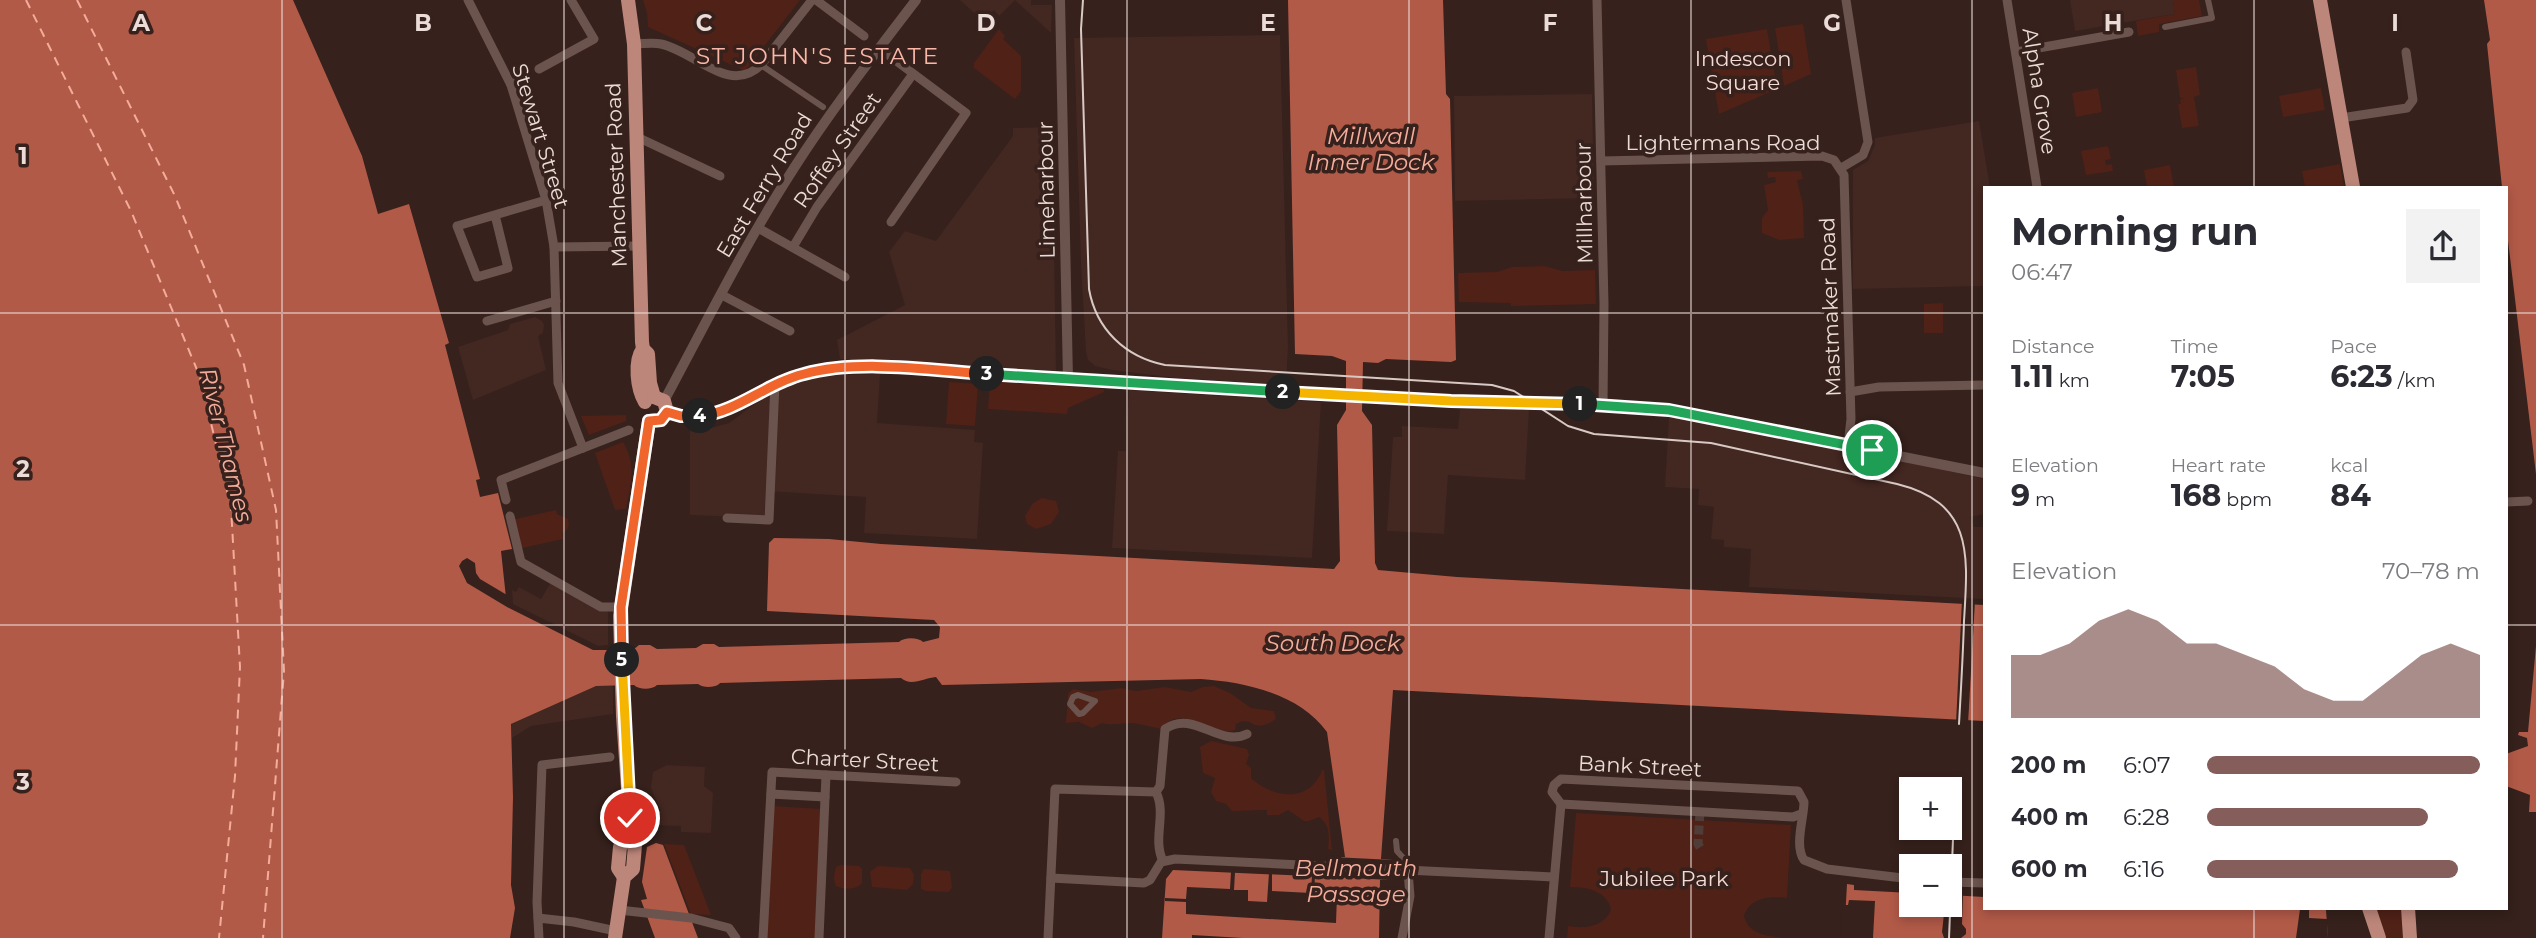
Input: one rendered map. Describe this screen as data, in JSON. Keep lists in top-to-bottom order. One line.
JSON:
{"streets":{"main road":["Manchester Road"],"street":["Alpha Grove","Stewart Street","Lightermans Road","Roffey Street","East Ferry Road","Limeharbour","Millharbour","Mastmaker Road","Charter Street","Bank Street"]},"crossings":[["Lightermans Road","Millharbour"],["Lightermans Road","Mastmaker Road"],["Manchester Road","East Ferry Road"]],"districts":["ST JOHN'S ESTATE"],"water":["Millwall Inner Dock","River Thames","South Dock","Bellmouth Passage"],"parks":["Indescon Square","Jubilee Park"],"page":{"heading":["Morning run","06:47"],"stats":[["Distance","1.11 km"],["Time","7:05"],["Pace","6:23 /km"],["Elevation","9 m"],["Heart rate","168 bpm"],["kcal","84"]],"pins":["3","2","1","4","5"],"chart":["Elevation","70–78 m"],"list":[{"name":"200 m","note":"6:07"},{"name":"400 m","note":"6:28"},{"name":"600 m","note":"6:16"}],"map_buttons":["+","−"]},"grid":{"columns":["A","B","C","D","E","F","G","H","I"],"rows":["1","2","3"]}}
